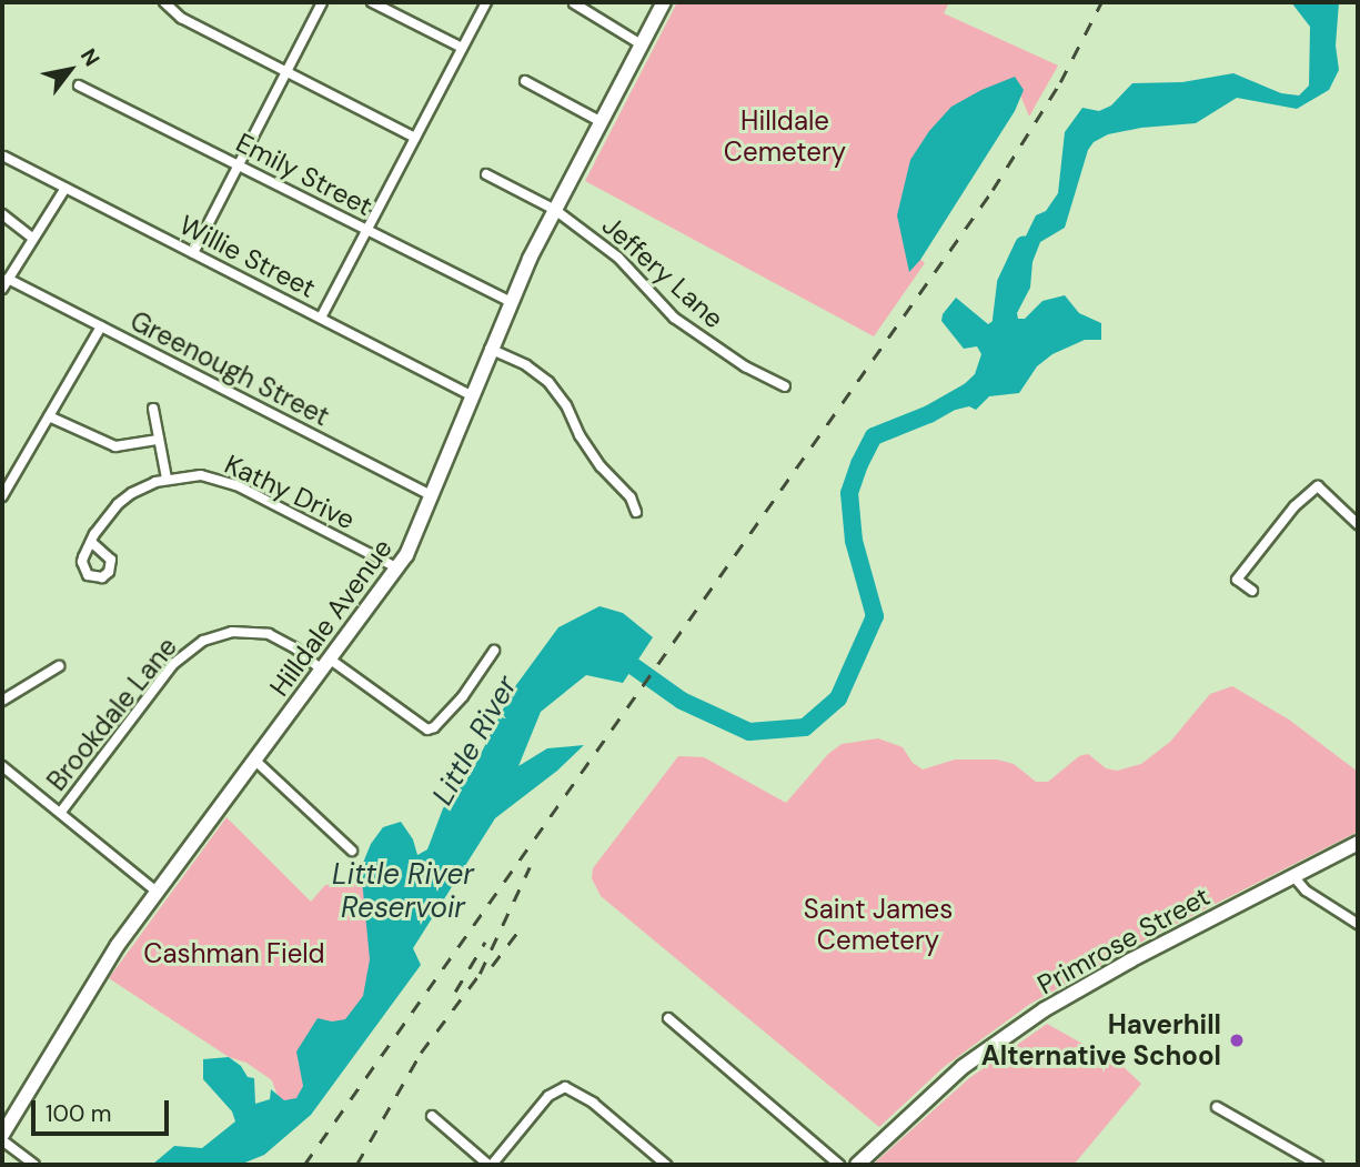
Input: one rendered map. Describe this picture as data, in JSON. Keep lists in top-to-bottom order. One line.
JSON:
{"streets":{"main road":["Hilldale Avenue","Primrose Street"],"street":["Emily Street","Willie Street","Jeffery Lane","Greenough Street","Kathy Drive","Brookdale Lane"]},"crossings":[["Emily Street","Hilldale Avenue"],["Willie Street","Hilldale Avenue"],["Jeffery Lane","Hilldale Avenue"],["Greenough Street","Hilldale Avenue"],["Kathy Drive","Hilldale Avenue"],["Hilldale Avenue","Brookdale Lane"]],"water":["Little River","Little River Reservoir"],"parks":["Hilldale Cemetery","Saint James Cemetery","Cashman Field"],"places":["Haverhill Alternative School"],"scale_bar":"100 m","north":"top right"}
